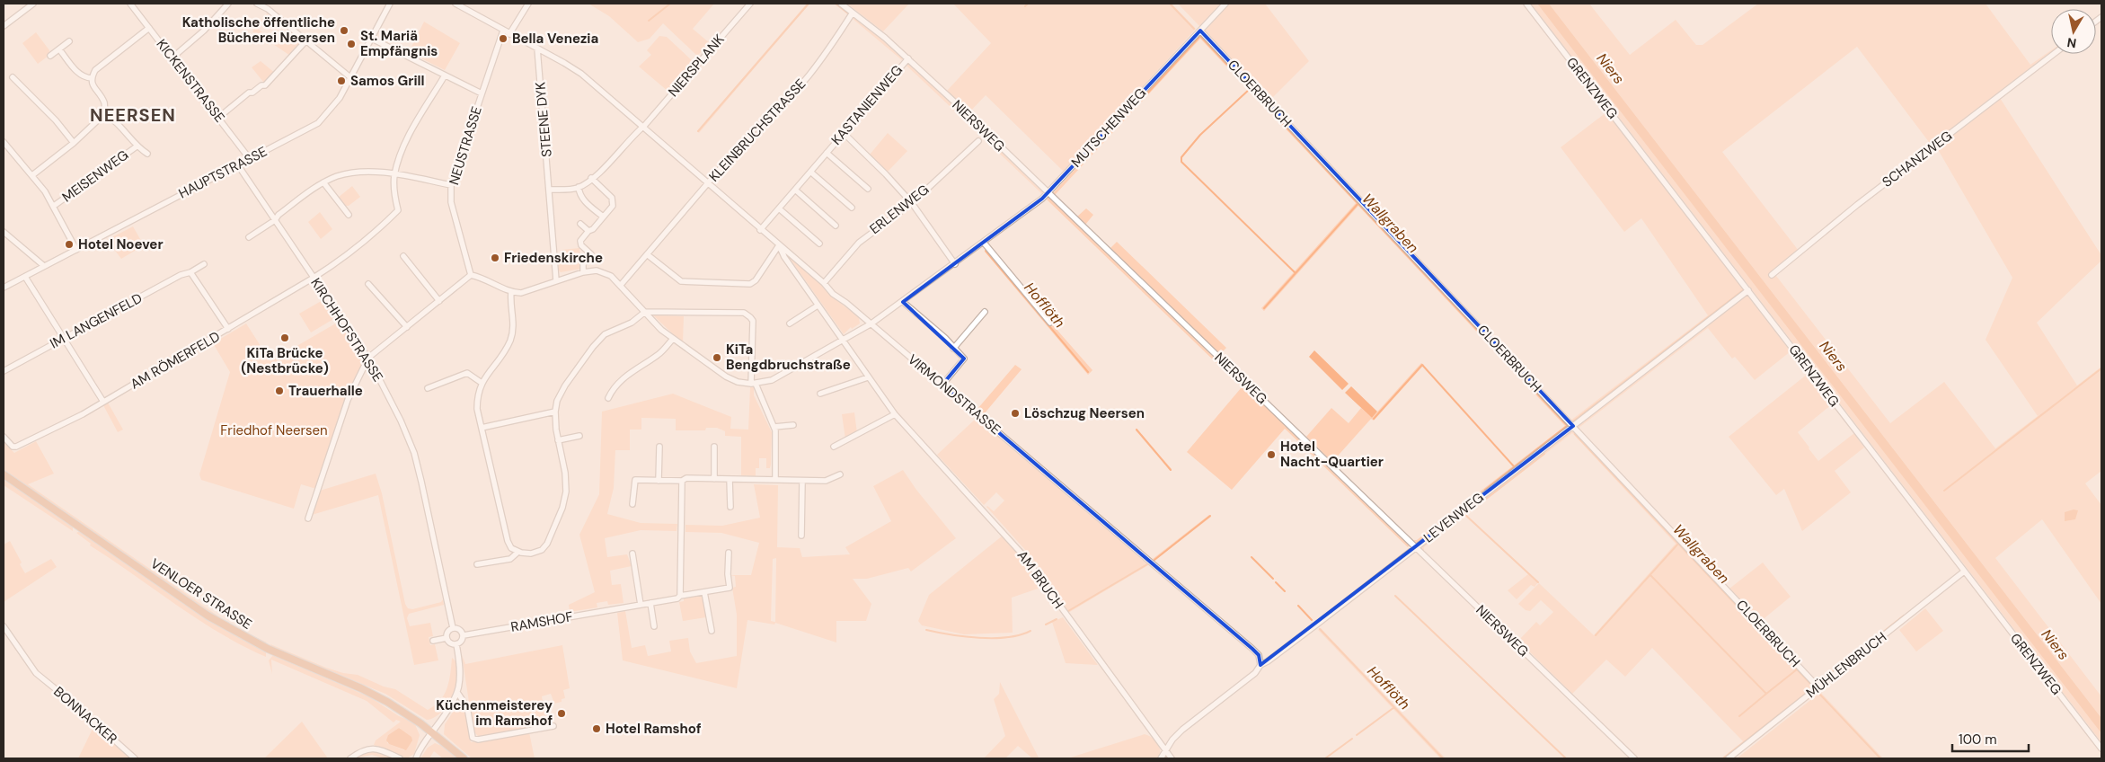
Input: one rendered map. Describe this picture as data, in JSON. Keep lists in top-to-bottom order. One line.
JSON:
{"streets":{"main road":["VENLOER STRASSE"],"street":["NIERSPLANK","KICKENSTRASSE","GRENZWEG","CLOERBRUCH","KASTANIENWEG","STEENE DYK","NIERSWEG","MUTSCHENWEG","KLEINBRUCHSTRASSE","NEUSTRASSE","SCHANZWEG","HAUPTSTRASSE","MEISENWEG","ERLENWEG","IM LANGENFELD","KIRCHHOFSTRASSE","AM RÖMERFELD","VIRMONDSTRASSE","LEVENWEG","AM BRUCH","RAMSHOF","MÜHLENBRUCH","BONNACKER"]},"crossings":[["NIERSPLANK","VIRMONDSTRASSE"],["KICKENSTRASSE","HAUPTSTRASSE"],["GRENZWEG","LEVENWEG"],["GRENZWEG","MÜHLENBRUCH"],["CLOERBRUCH","MUTSCHENWEG"],["CLOERBRUCH","LEVENWEG"],["CLOERBRUCH","MÜHLENBRUCH"],["KASTANIENWEG","NIERSWEG"],["KASTANIENWEG","VIRMONDSTRASSE"],["STEENE DYK","VIRMONDSTRASSE"],["NIERSWEG","MUTSCHENWEG"],["NIERSWEG","KLEINBRUCHSTRASSE"],["NIERSWEG","LEVENWEG"],["MUTSCHENWEG","VIRMONDSTRASSE"],["MUTSCHENWEG","AM BRUCH"],["KLEINBRUCHSTRASSE","VIRMONDSTRASSE"],["NEUSTRASSE","VIRMONDSTRASSE"],["HAUPTSTRASSE","KIRCHHOFSTRASSE"],["ERLENWEG","VIRMONDSTRASSE"],["KIRCHHOFSTRASSE","AM RÖMERFELD"],["KIRCHHOFSTRASSE","RAMSHOF"],["VIRMONDSTRASSE","LEVENWEG"],["VIRMONDSTRASSE","AM BRUCH"],["LEVENWEG","AM BRUCH"]],"districts":["NEERSEN"],"water":["Niers","Wallgraben","Hofflöth"],"parks":["Friedhof Neersen"],"places":["Katholische öffentliche Bücherei Neersen","Bella Venezia","St. Mariä Empfängnis","Samos Grill","Hotel Noever","Friedenskirche","KiTa Brücke (Nestbrücke)","KiTa Bengdbruchstraße","Trauerhalle","Löschzug Neersen","Hotel Nacht-Quartier","Küchenmeisterey im Ramshof","Hotel Ramshof"],"scale_bar":"100 m","north":"bottom"}
